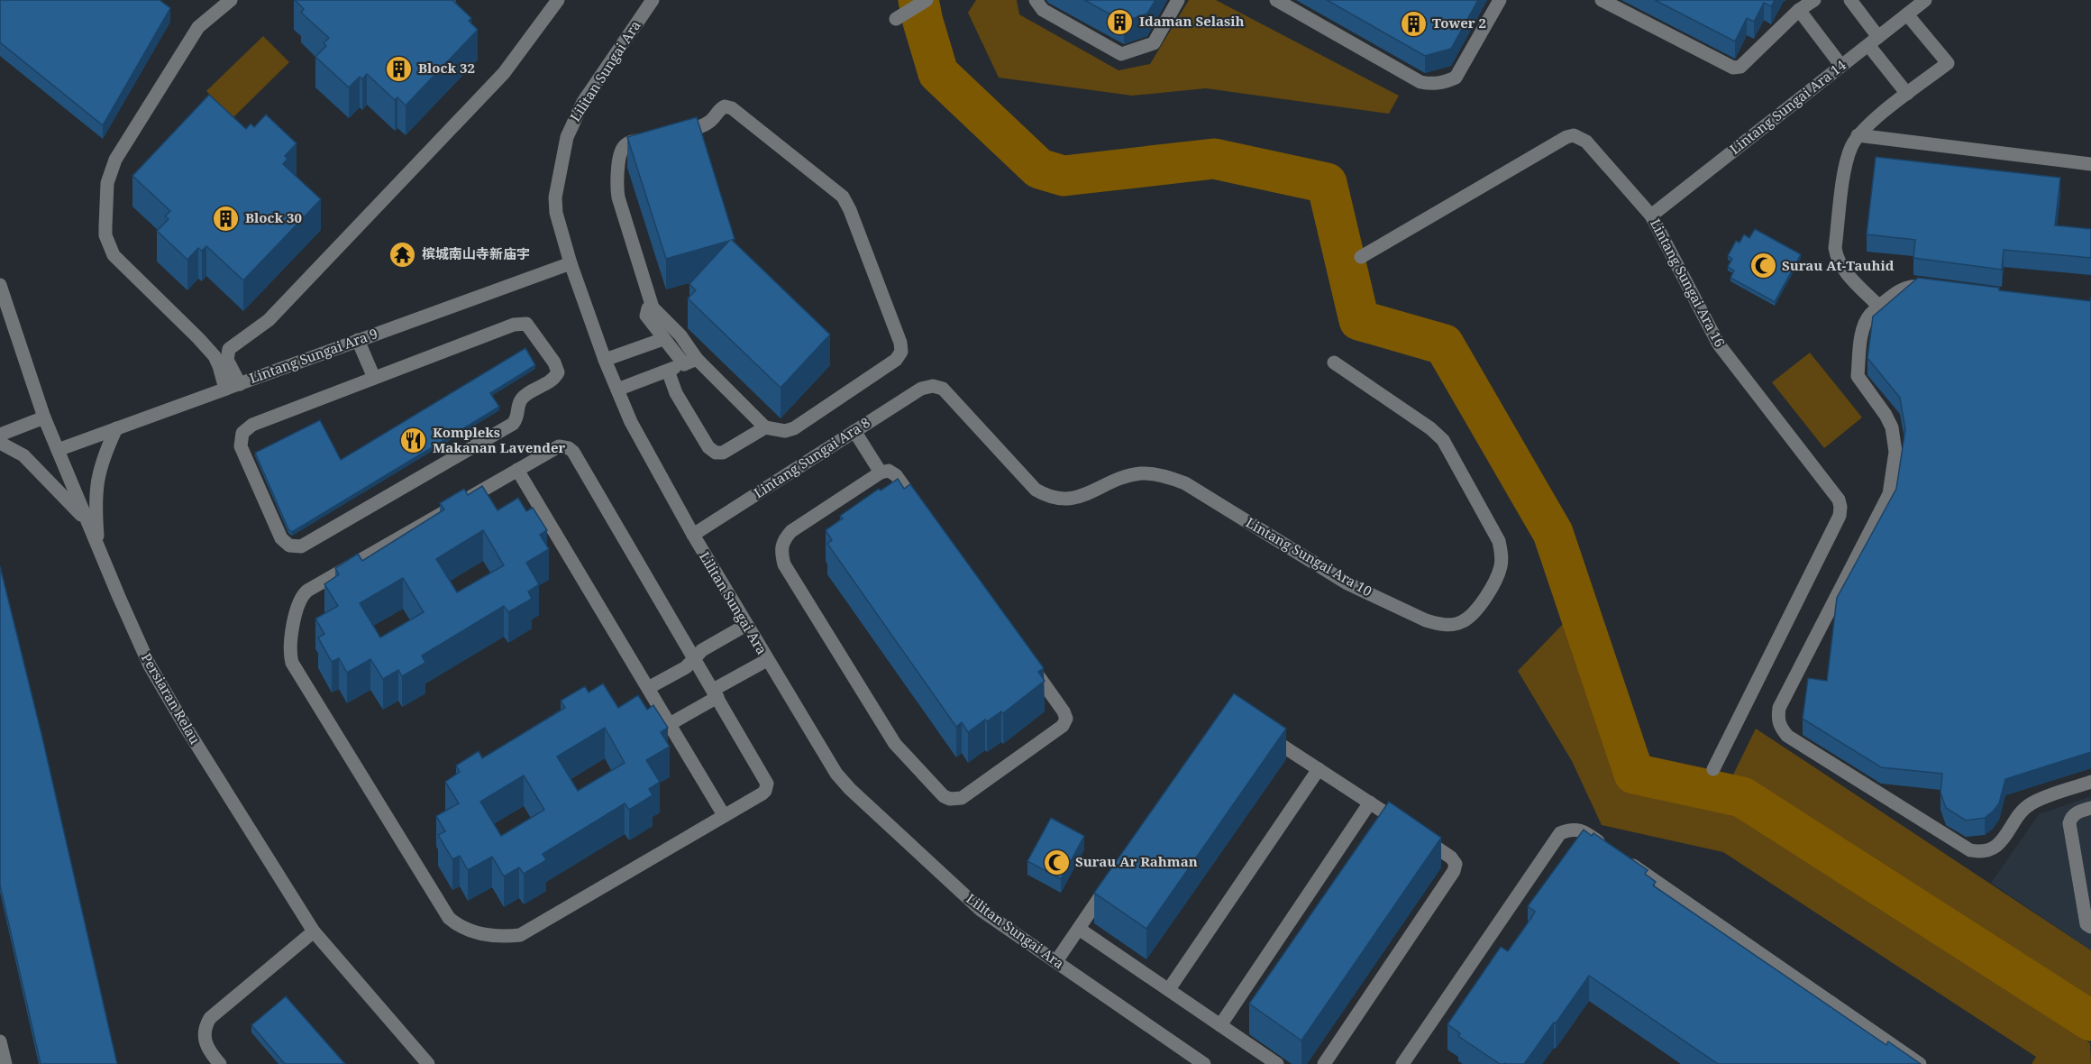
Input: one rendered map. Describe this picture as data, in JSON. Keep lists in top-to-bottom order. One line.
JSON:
{"streets":{"street":["Lilitan Sungai Ara","Lintang Sungai Ara 14","Lintang Sungai Ara 16","Lintang Sungai Ara 9","Lintang Sungai Ara 8","Lintang Sungai Ara 10","Persiaran Relau"]},"crossings":[["Lilitan Sungai Ara","Lintang Sungai Ara 9"],["Lilitan Sungai Ara","Lintang Sungai Ara 8"],["Lintang Sungai Ara 14","Lintang Sungai Ara 16"],["Lintang Sungai Ara 9","Persiaran Relau"],["Lintang Sungai Ara 8","Lintang Sungai Ara 10"]],"places":{"building":["Idaman Selasih","Tower 2","Block 32","Block 30"],"temple":["槟城南山寺新庙宇"],"mosque":["Surau At-Tauhid","Surau Ar Rahman"],"restaurant":["Kompleks Makanan Lavender"]}}
